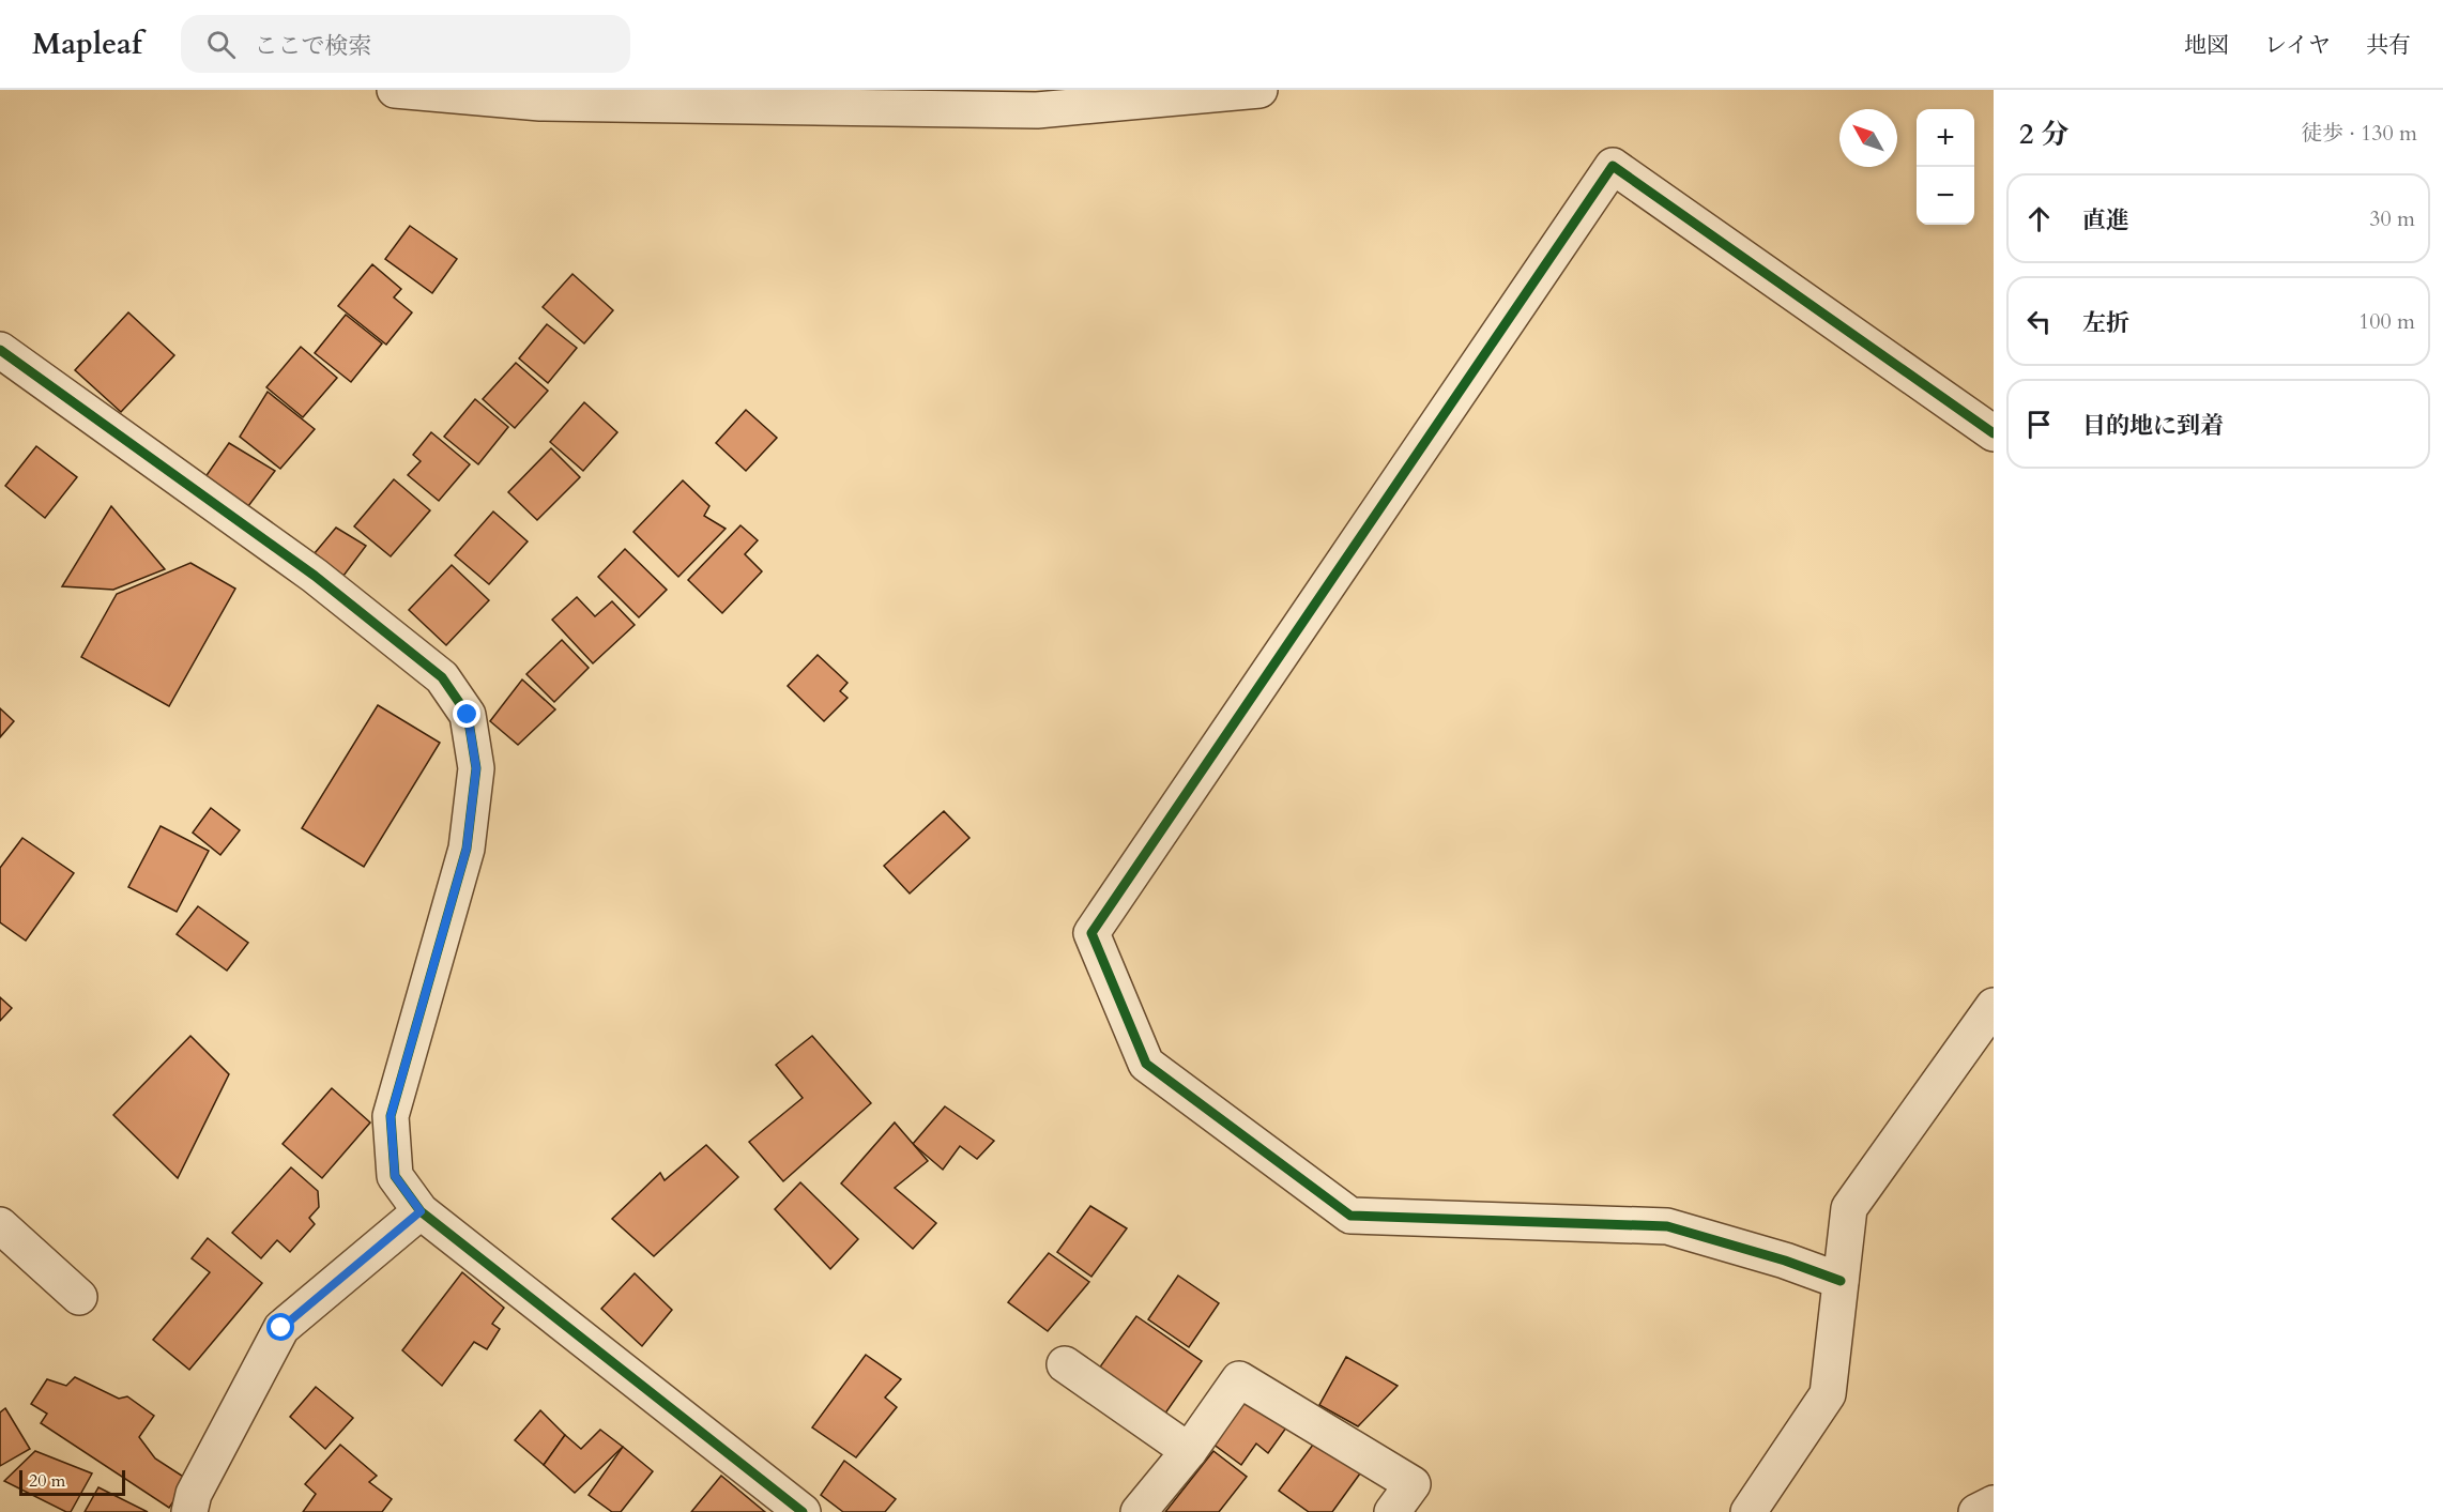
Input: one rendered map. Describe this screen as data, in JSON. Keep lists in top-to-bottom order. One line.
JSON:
{"scale_bar":"20 m","north":"top left","page":{"header":"Mapleaf","search":"ここで検索","nav":["地図","レイヤ","共有"],"heading":["2 分","徒歩 · 130 m"],"map_buttons":["+","−"],"list":[["直進","30 m"],["左折","100 m"],"目的地に到着"],"scale":"20 m"}}
